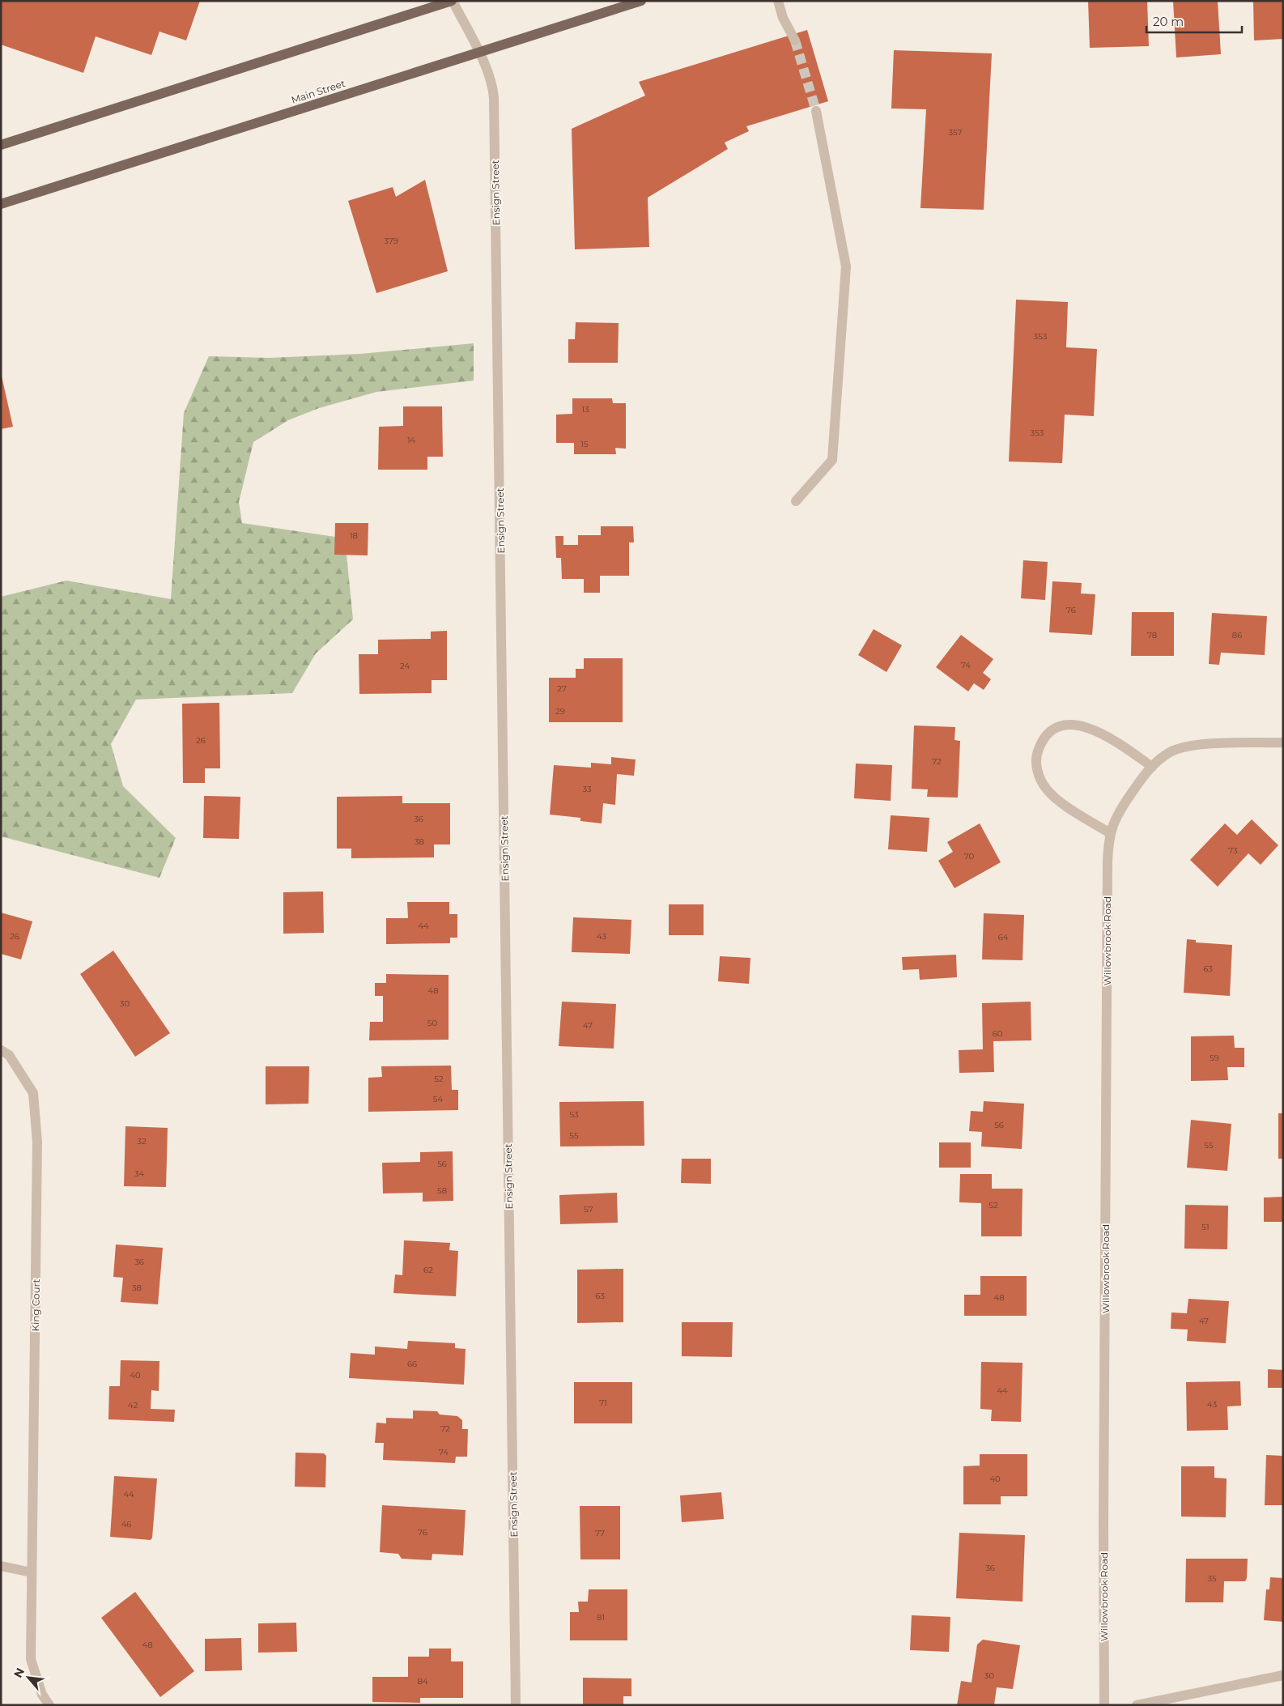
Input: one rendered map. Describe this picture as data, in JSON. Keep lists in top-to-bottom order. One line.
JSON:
{"streets":{"main road":["Main Street"],"street":["Ensign Street","Willowbrook Road","King Court"]},"crossings":[["Main Street","Ensign Street"]],"house_numbers":["357","379","353","13","353","14","15","18","76","78","86","74","24","27","29","26","72","33","36","38","73","70","44","26","43","64","63","48","30","50","47","60","59","52","54","53","56","55","32","55","56","34","58","52","57","51","36","62","38","63","48","47","66","40","44","71","43","42","72","74","40","44","46","76","77","36","35","81","48","30","84"],"scale_bar":"20 m","north":"top left"}
